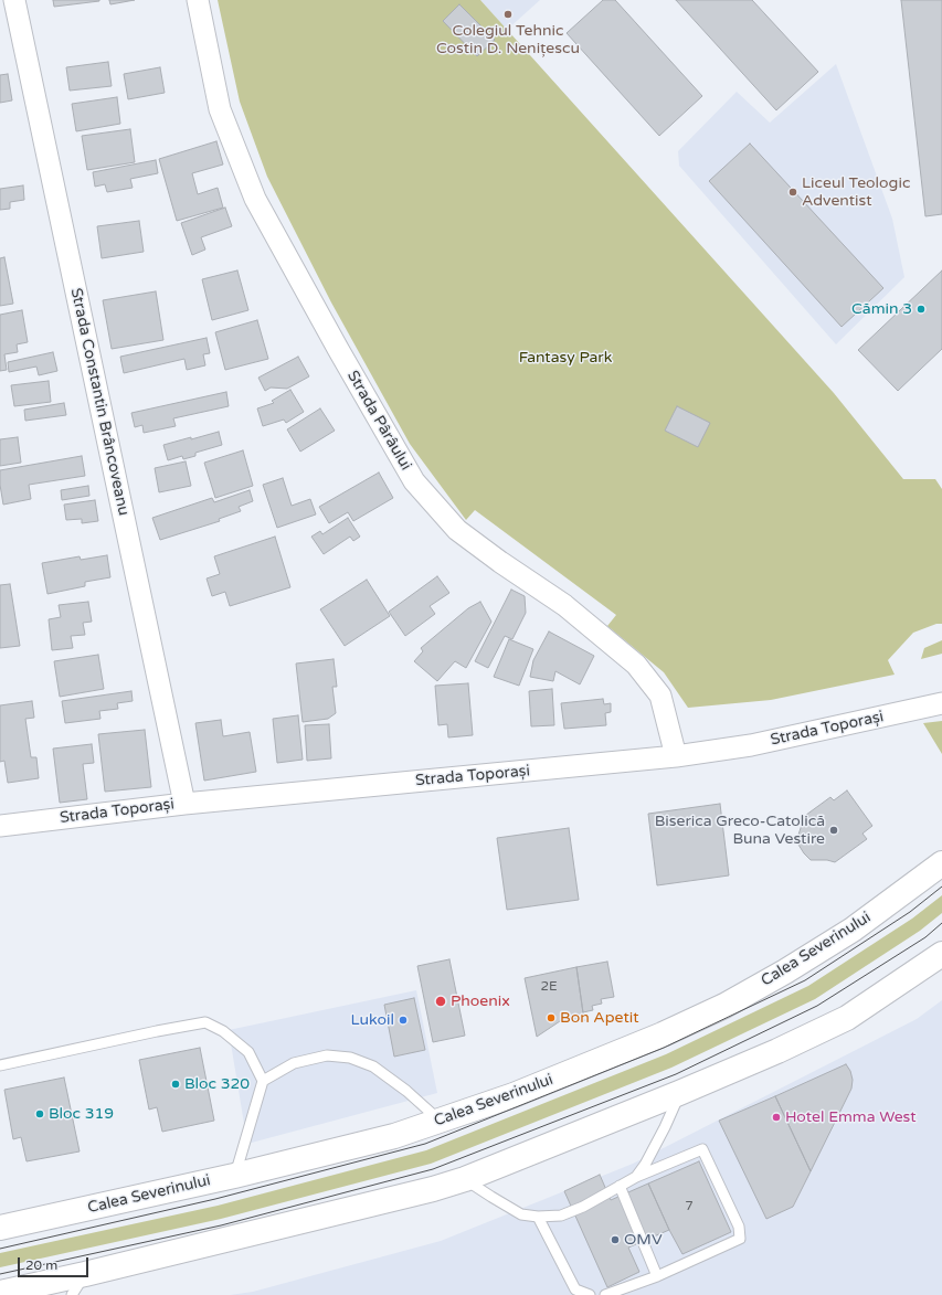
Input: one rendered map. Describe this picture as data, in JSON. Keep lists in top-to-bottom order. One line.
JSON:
{"streets":{"main road":["Calea Severinului"],"street":["Strada Constantin Brâncoveanu","Strada Pârâului","Strada Toporași"]},"crossings":[["Strada Constantin Brâncoveanu","Strada Toporași"],["Strada Pârâului","Strada Toporași"]],"parks":["Fantasy Park"],"places":["Colegiul Tehnic Costin D. Nenițescu","Liceul Teologic Adventist","Cămin 3","Biserica Greco-Catolică Buna Vestire","Phoenix","Bon Apetit","Lukoil","Bloc 320","Bloc 319","Hotel Emma West","OMV"],"house_numbers":["2E","7"],"scale_bar":"20 m"}
